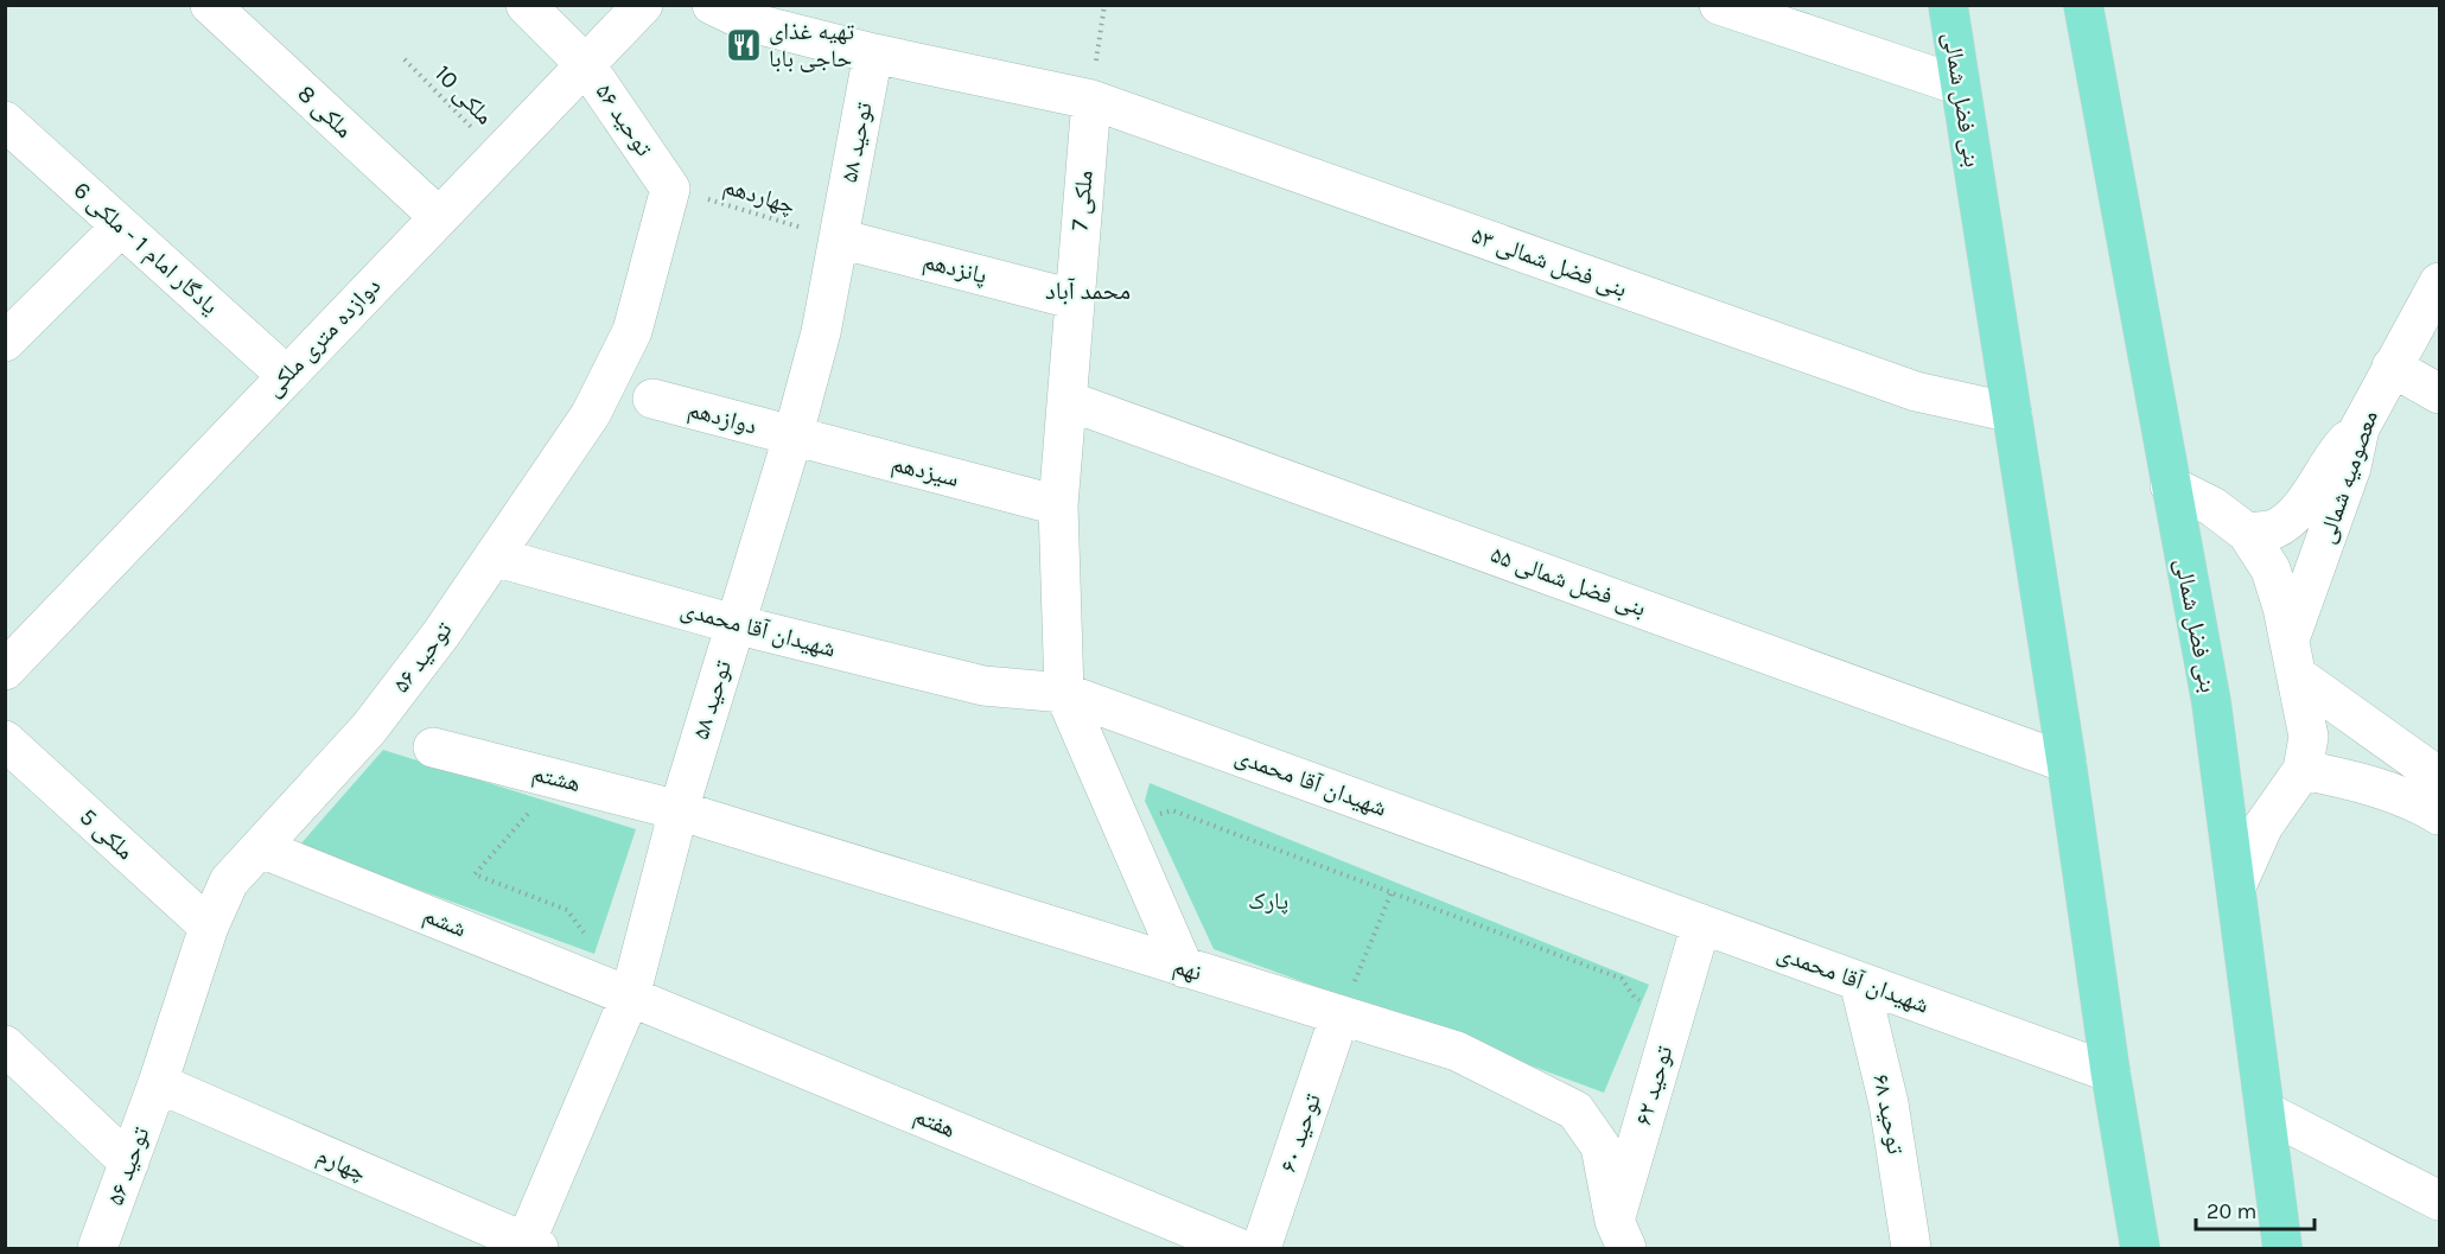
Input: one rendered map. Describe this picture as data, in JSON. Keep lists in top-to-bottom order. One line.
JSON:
{"streets":{"main road":["بنی فضل شمالی"],"street":["ملکی 8","توحید ۵۶","توحید ۵۸","ملکی 7","یادگار امام 1 - ملکی 6","بنی فضل شمالی ۵۳","پانزدهم","دوازده متری ملکی","دوازدهم","سیزدهم","معصومیه شمالی","بنی فضل شمالی ۵۵","شهیدان آقا محمدی","هشتم","ملکی 5","ششم","نهم","توحید ۶۲","توحید ۶۸","هفتم","توحید ۶۰","چهارم"],"path":["ملکی 10","چهاردهم"]},"crossings":[["ملکی 10","دوازده متری ملکی"],["بنی فضل شمالی","بنی فضل شمالی ۵۳"],["بنی فضل شمالی","بنی فضل شمالی ۵۵"],["بنی فضل شمالی","شهیدان آقا محمدی"],["ملکی 8","دوازده متری ملکی"],["توحید ۵۶","چهاردهم"],["توحید ۵۶","دوازده متری ملکی"],["توحید ۵۶","شهیدان آقا محمدی"],["توحید ۵۶","ملکی 5"],["توحید ۵۶","ششم"],["توحید ۵۶","چهارم"],["توحید ۵۸","چهاردهم"],["توحید ۵۸","پانزدهم"],["توحید ۵۸","دوازدهم"],["توحید ۵۸","سیزدهم"],["توحید ۵۸","شهیدان آقا محمدی"],["توحید ۵۸","هشتم"],["توحید ۵۸","ششم"],["توحید ۵۸","نهم"],["توحید ۵۸","هفتم"],["توحید ۵۸","چهارم"],["چهاردهم","پانزدهم"],["ملکی 7","بنی فضل شمالی ۵۳"],["ملکی 7","پانزدهم"],["ملکی 7","سیزدهم"],["ملکی 7","بنی فضل شمالی ۵۵"],["ملکی 7","شهیدان آقا محمدی"],["یادگار امام 1 - ملکی 6","دوازده متری ملکی"],["دوازدهم","سیزدهم"],["شهیدان آقا محمدی","توحید ۶۲"],["شهیدان آقا محمدی","توحید ۶۸"],["هشتم","نهم"],["ششم","هفتم"],["نهم","توحید ۶۲"],["نهم","توحید ۶۰"]],"districts":["محمد آباد"],"parks":["پارک"],"places":{"restaurant":["تهیه غذای حاجی بابا"]},"scale_bar":"20 m"}
